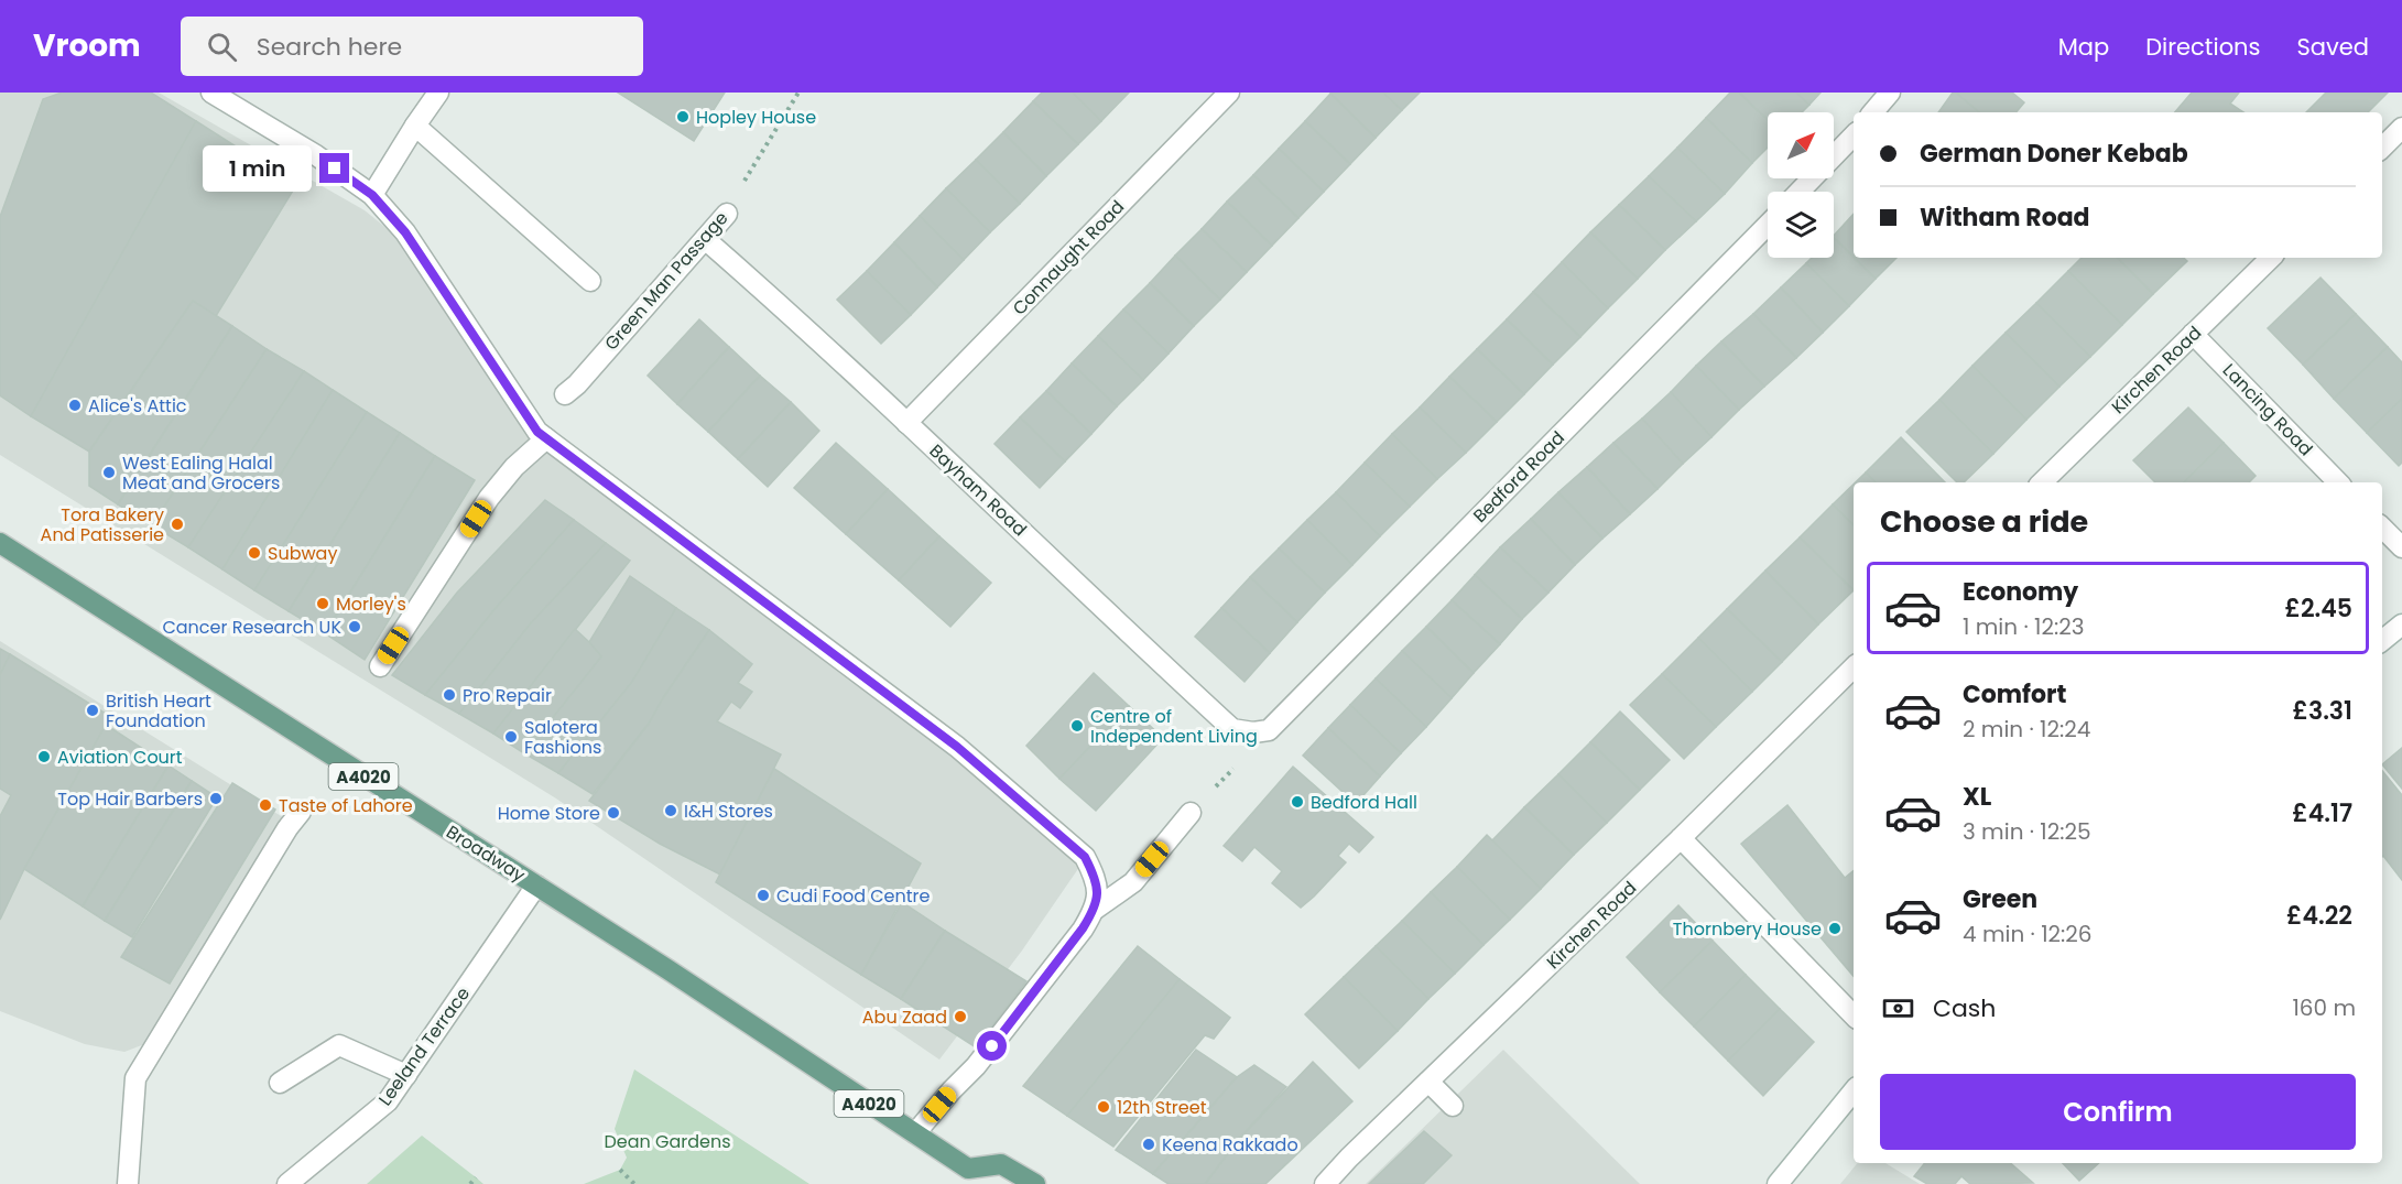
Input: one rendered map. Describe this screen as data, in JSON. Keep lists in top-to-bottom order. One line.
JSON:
{"streets":{"main road":["A4020","Broadway"],"street":["Connaught Road","Green Man Passage","Kirchen Road","Lancing Road","Bedford Road","Bayham Road","Leeland Terrace"]},"crossings":[["Connaught Road","Bayham Road"],["Green Man Passage","Bayham Road"],["Kirchen Road","Lancing Road"],["Bedford Road","Bayham Road"],["Broadway","Leeland Terrace"]],"parks":["Dean Gardens"],"places":["Hopley House","Alice's Attic","West Ealing Halal Meat and Grocers","Tora Bakery And Patisserie","Subway","Morley's","Cancer Research UK","Pro Repair","British Heart Foundation","Centre of Independent Living","Salotera Fashions","Aviation Court","Top Hair Barbers","Bedford Hall","Taste of Lahore","I&H Stores","Home Store","Cudi Food Centre","Thornbery House","Abu Zaad","12th Street","Keena Rakkado"],"north":"top right","page":{"header":"Vroom","search":"Search here","nav":["Map","Directions","Saved"],"banner":["German Doner Kebab","Witham Road"],"bubble":"1 min","heading":"Choose a ride","list":[{"name":"Economy","note":"1 min · 12:23","value":"£2.45"},{"name":"Comfort","note":"2 min · 12:24","value":"£3.31"},{"name":"XL","note":"3 min · 12:25","value":"£4.17"},{"name":"Green","note":"4 min · 12:26","value":"£4.22"}],"pay":["Cash","160 m"],"buttons":"Confirm"}}
